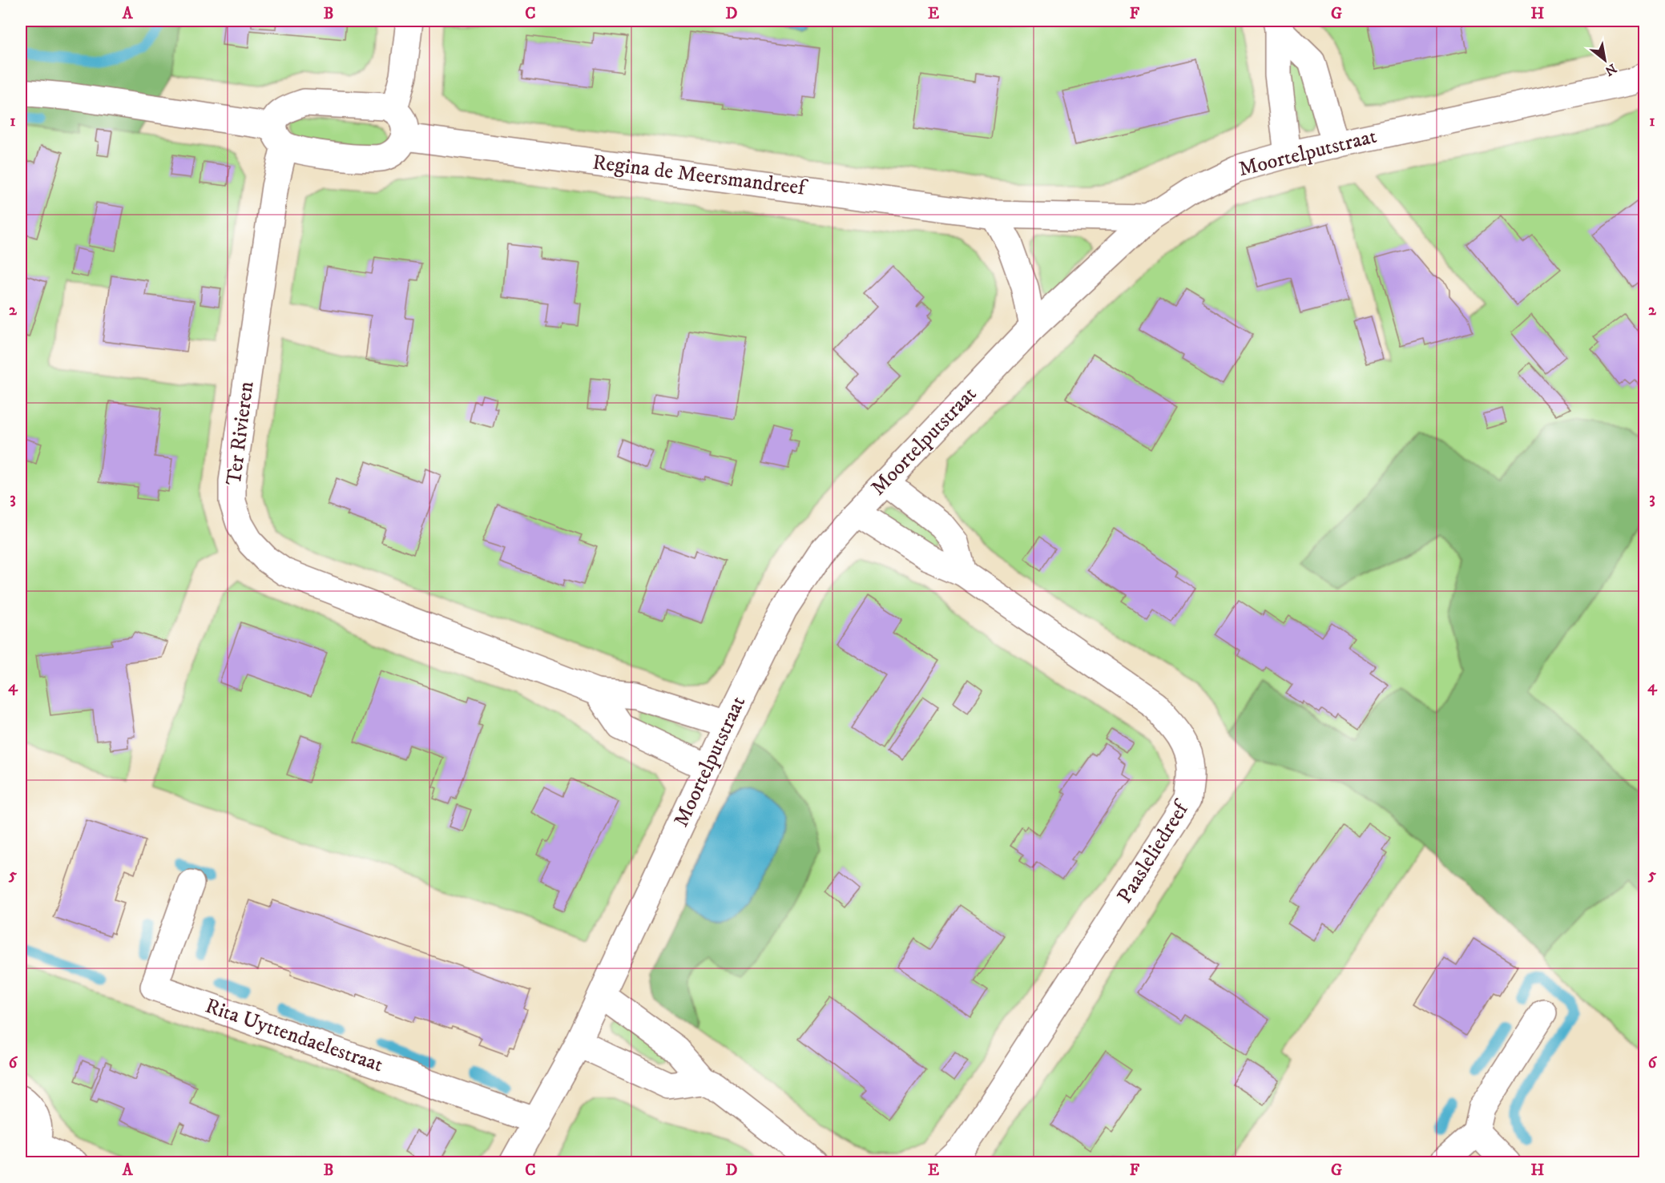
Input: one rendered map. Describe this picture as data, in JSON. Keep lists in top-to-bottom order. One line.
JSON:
{"streets":{"street":["Moortelputstraat","Regina de Meersmandreef","Ter Rivieren","Paasleliedreef","Rita Uyttendaelestraat"]},"crossings":[["Moortelputstraat","Regina de Meersmandreef"],["Moortelputstraat","Ter Rivieren"],["Moortelputstraat","Paasleliedreef"],["Moortelputstraat","Rita Uyttendaelestraat"]],"north":"bottom right","grid":{"columns":["A","B","C","D","E","F","G","H"],"rows":["1","2","3","4","5","6"]}}
